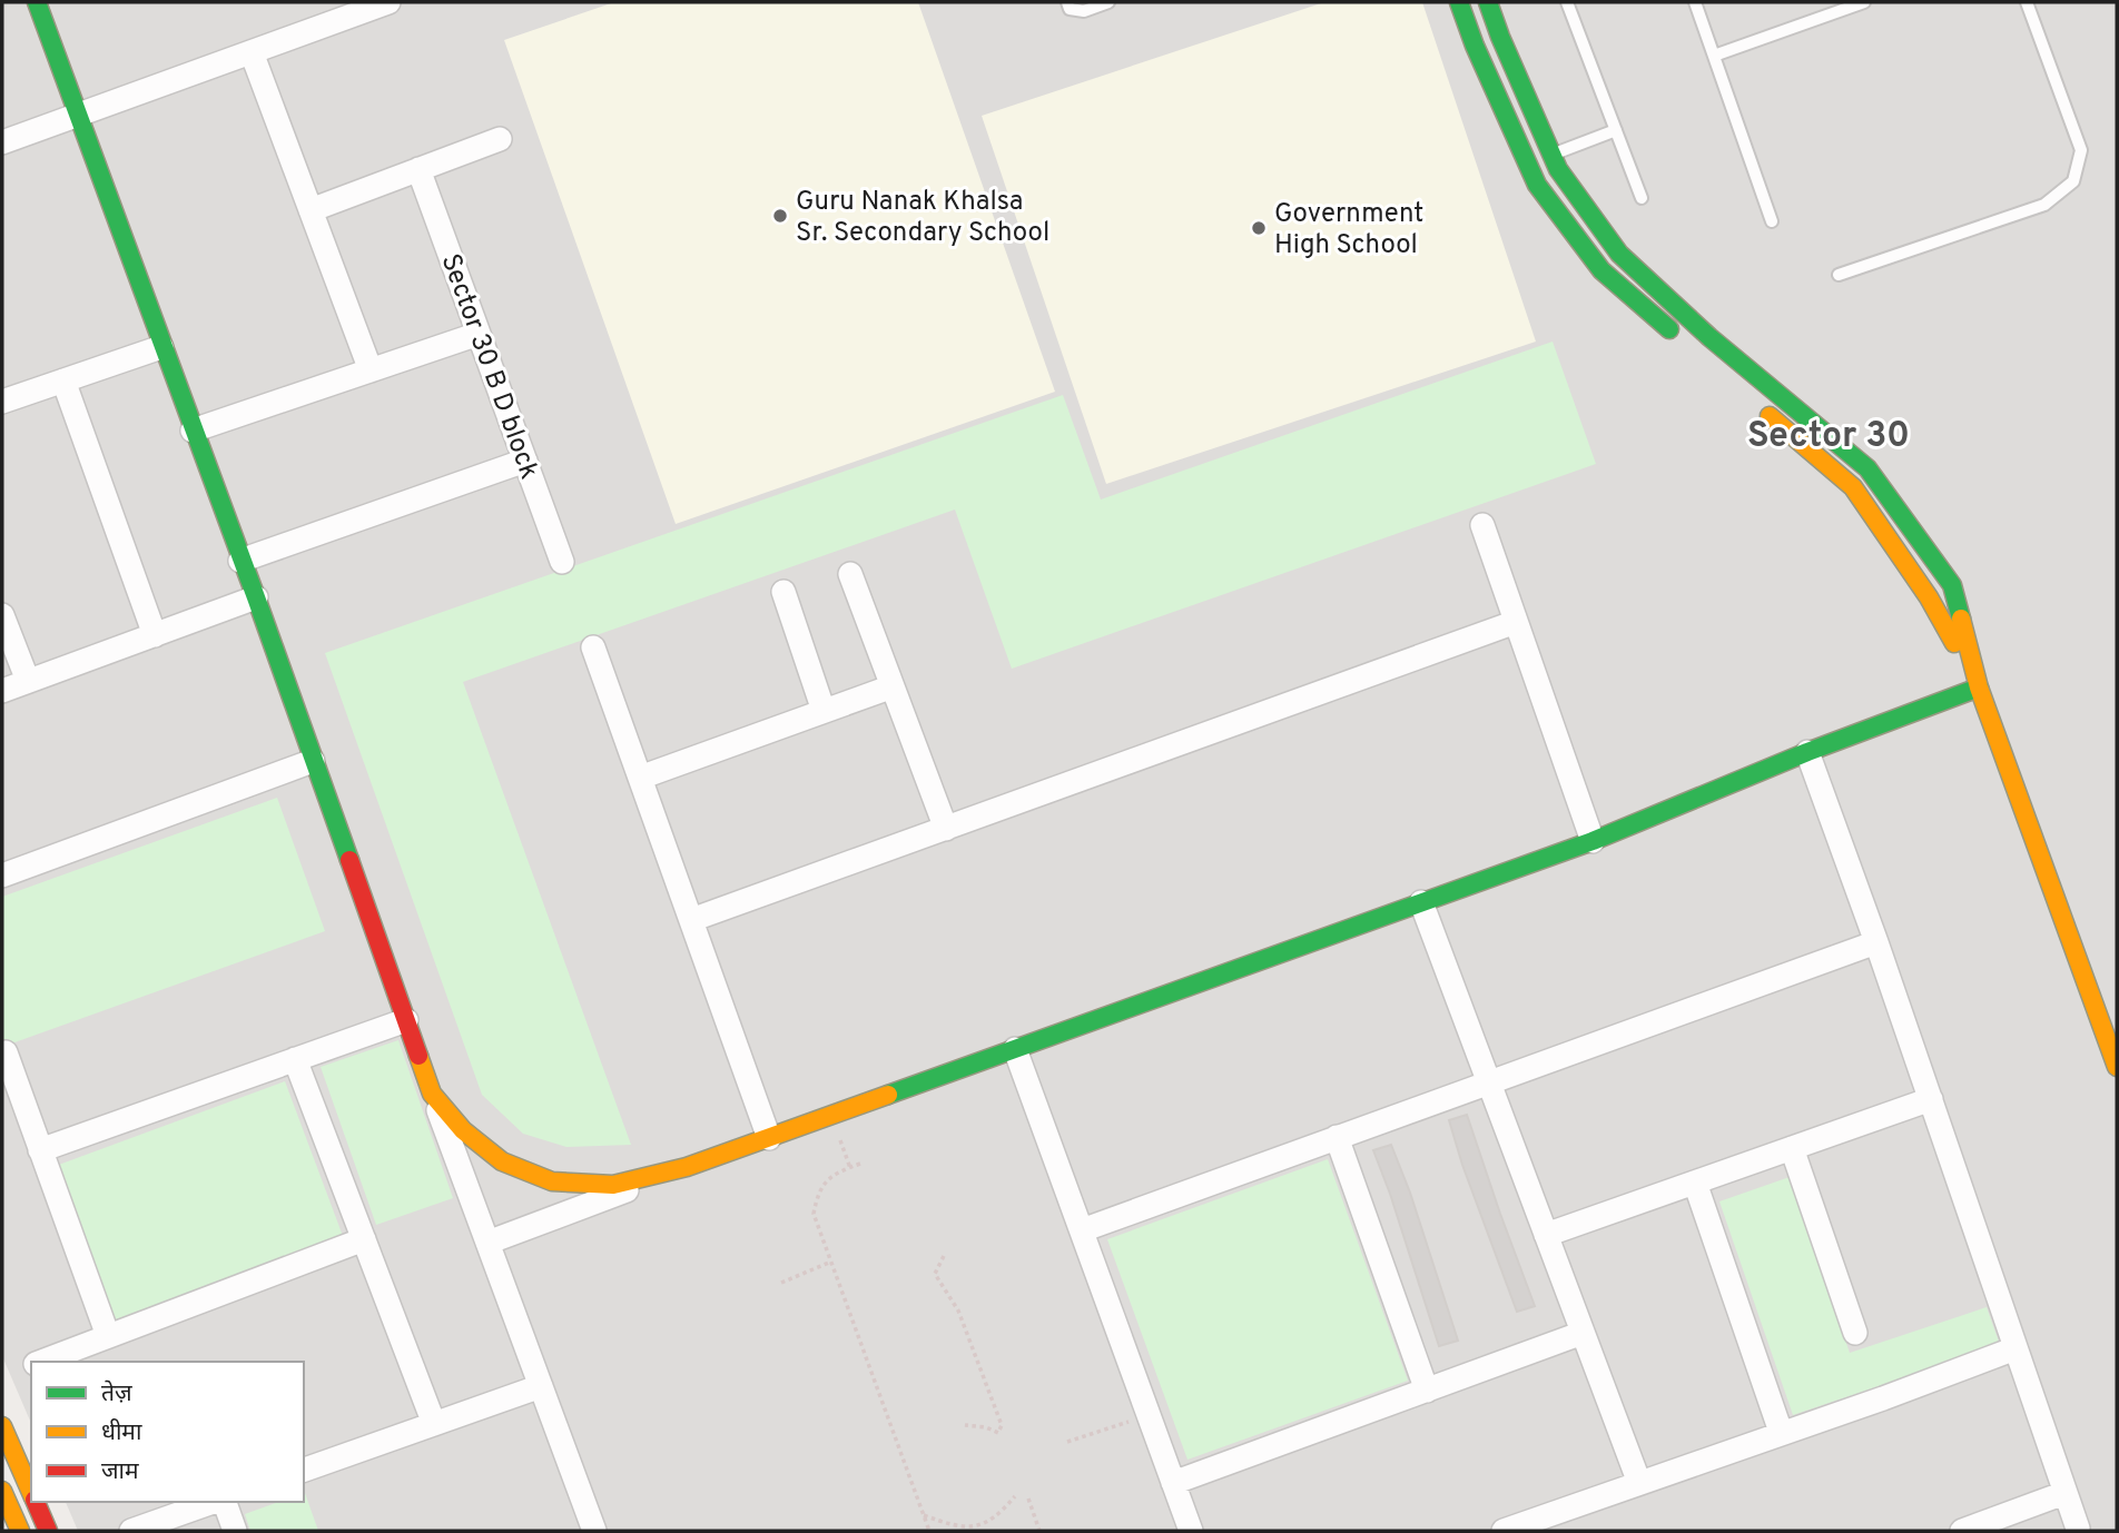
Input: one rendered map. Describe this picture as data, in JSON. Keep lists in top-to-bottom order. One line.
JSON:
{"streets":{"street":["Sector 30 B D block"]},"districts":["Sector 30"],"places":["Guru Nanak Khalsa Sr. Secondary School","Government High School"],"legend":["तेज़","धीमा","जाम"]}
